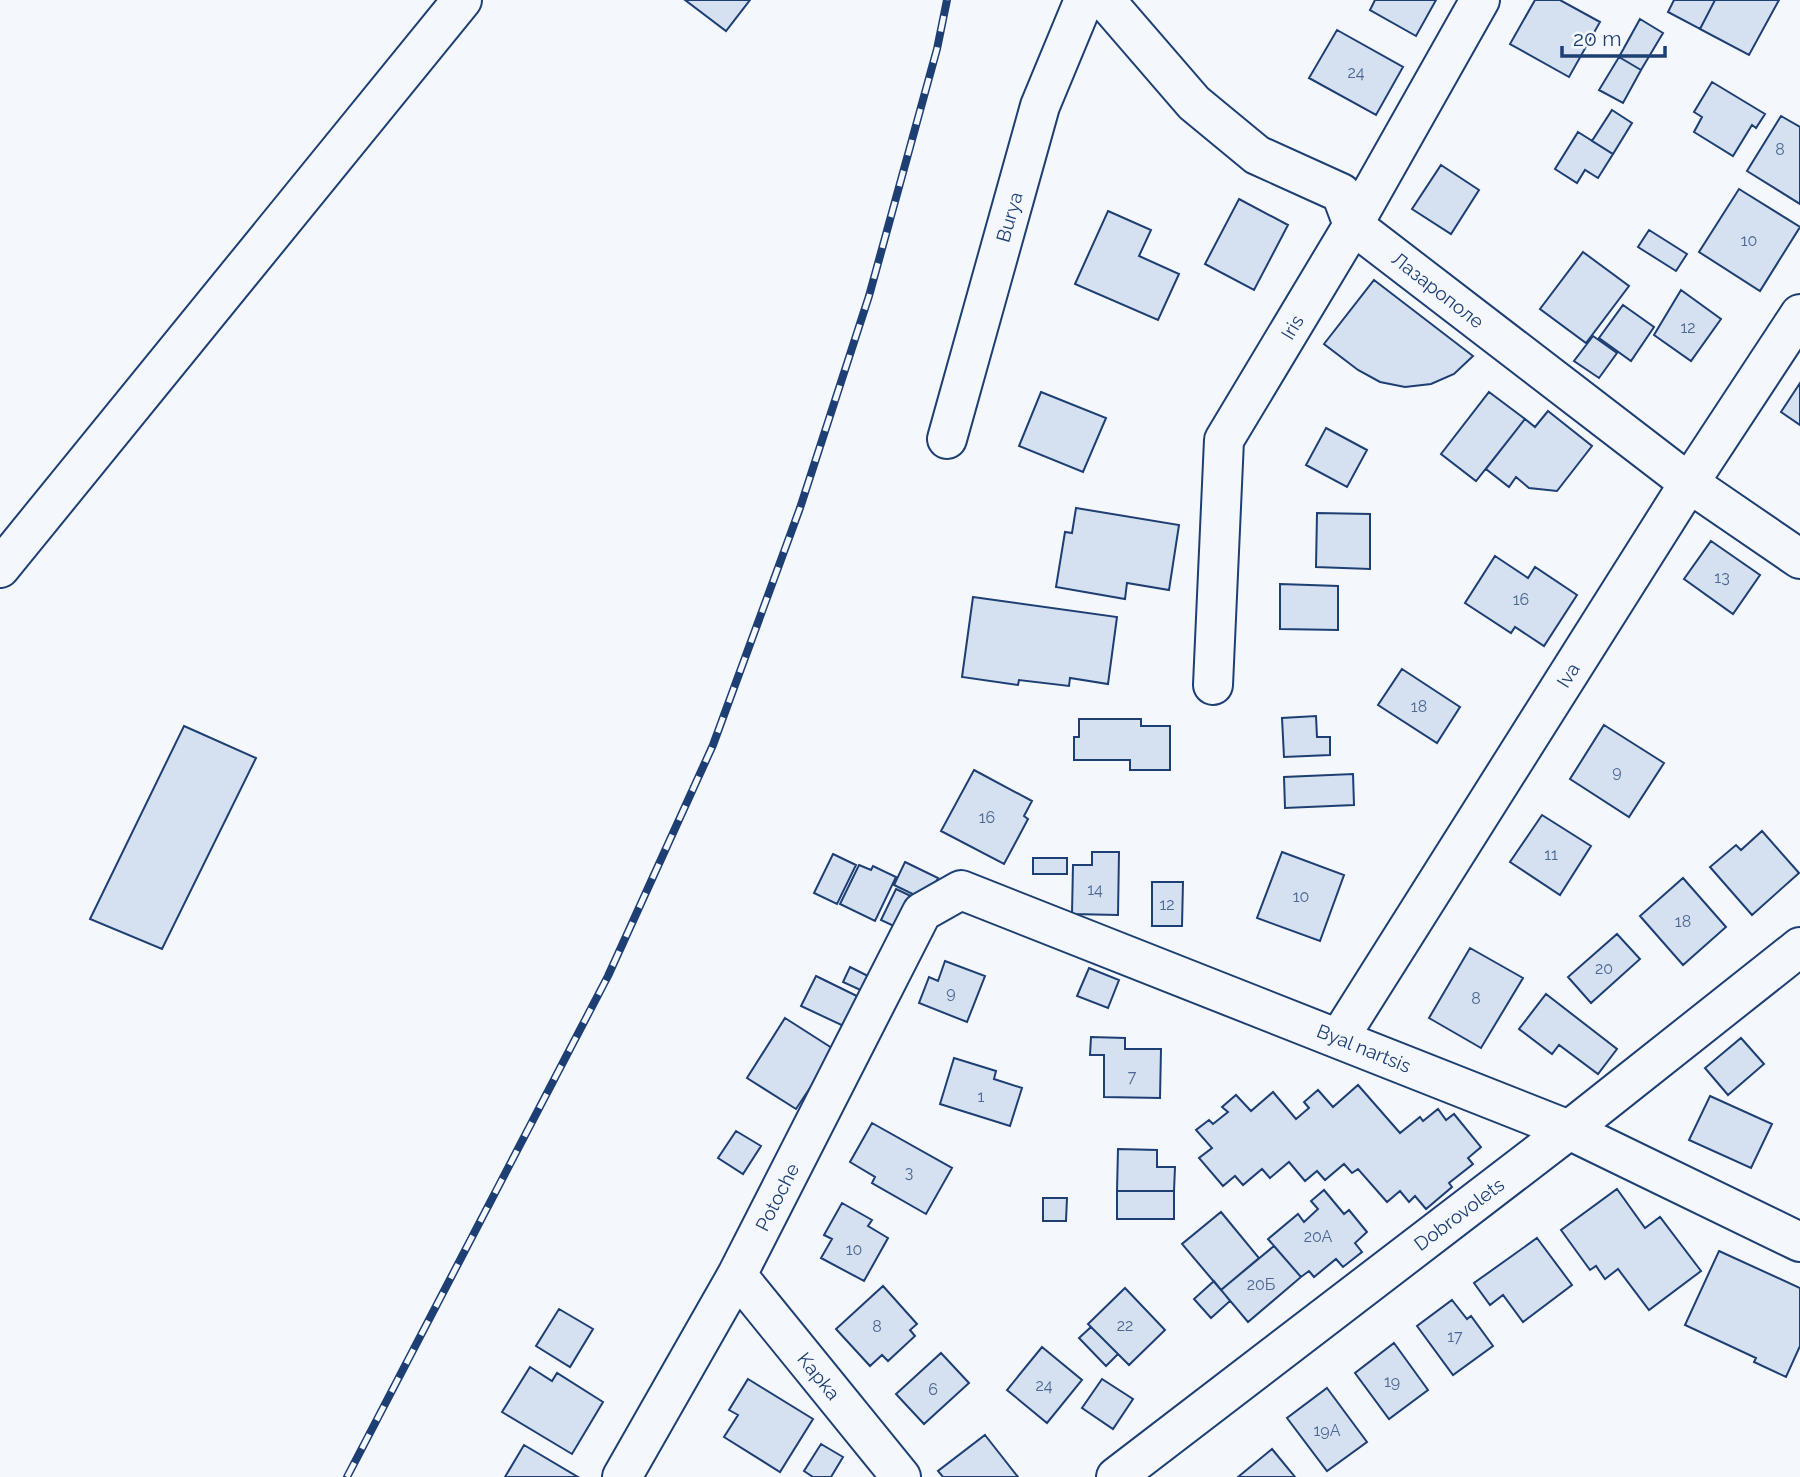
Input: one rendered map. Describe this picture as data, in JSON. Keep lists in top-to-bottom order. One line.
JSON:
{"streets":{"street":["Burya","Лазарополе","Iris","Iva","Byal nartsis","Potoche","Dobrovolets","Kapka"]},"crossings":[["Лазарополе","Iris"],["Лазарополе","Iva"],["Iva","Byal nartsis"],["Byal nartsis","Potoche"],["Byal nartsis","Dobrovolets"],["Potoche","Kapka"]],"house_numbers":["24","8","10","12","13","16","18","9","16","11","14","10","12","18","20","9","8","7","1","3","20А","10","20Б","22","8","17","19","24","6","19А"],"scale_bar":"20 m"}
